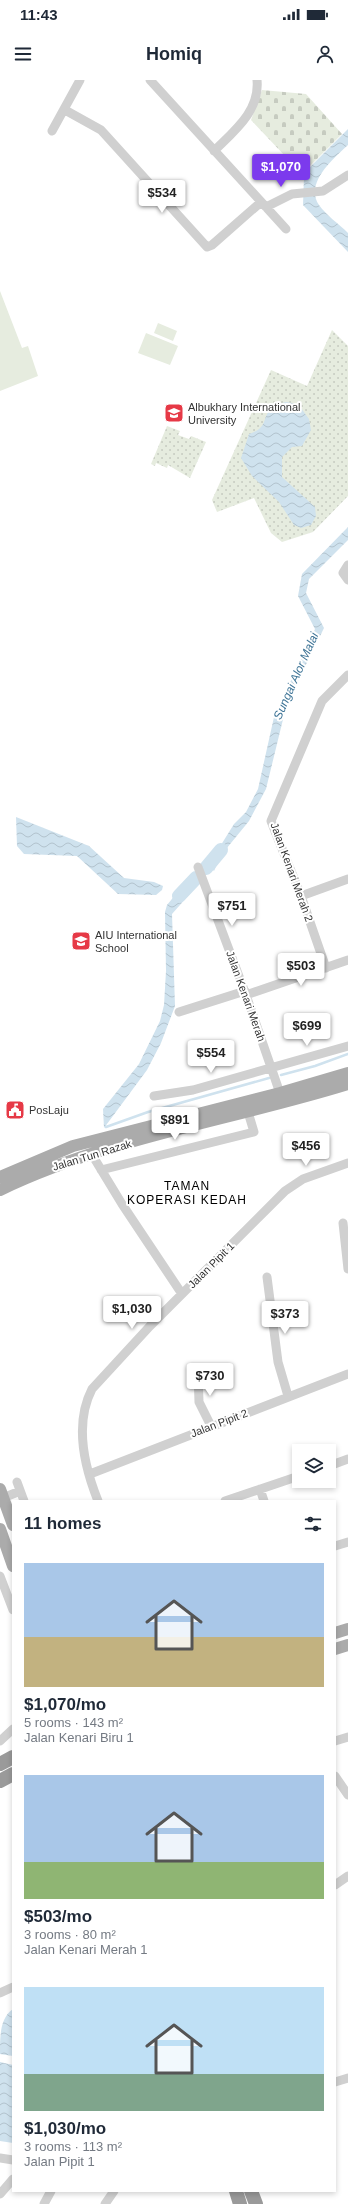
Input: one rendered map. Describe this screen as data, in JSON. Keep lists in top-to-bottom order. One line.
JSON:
{"streets":{"main road":["Jalan Tun Razak"],"street":["Jalan Kenari Merah 2","Jalan Kenari Merah","Jalan Pipit 1","Jalan Pipit 2"]},"crossings":[["Jalan Kenari Merah","Jalan Tun Razak"],["Jalan Pipit 1","Jalan Pipit 2"]],"districts":["TAMAN KOPERASI KEDAH"],"water":["Sungai Alor Malai"],"places":{"school or university":["Albukhary International University","AIU International School"],"public building":["PosLaju"]},"page":{"status":"11:43","header":"Homiq","price":["$1,070","$534","$751","$503","$699","$554","$891","$456","$1,030","$373","$730"],"heading":"11 homes","list":[{"name":"$1,070/mo","note":"5 rooms · 143 m² · Jalan Kenari Biru 1"},{"name":"$503/mo","note":"3 rooms · 80 m² · Jalan Kenari Merah 1"},{"name":"$1,030/mo","note":"3 rooms · 113 m² · Jalan Pipit 1"}]}}
